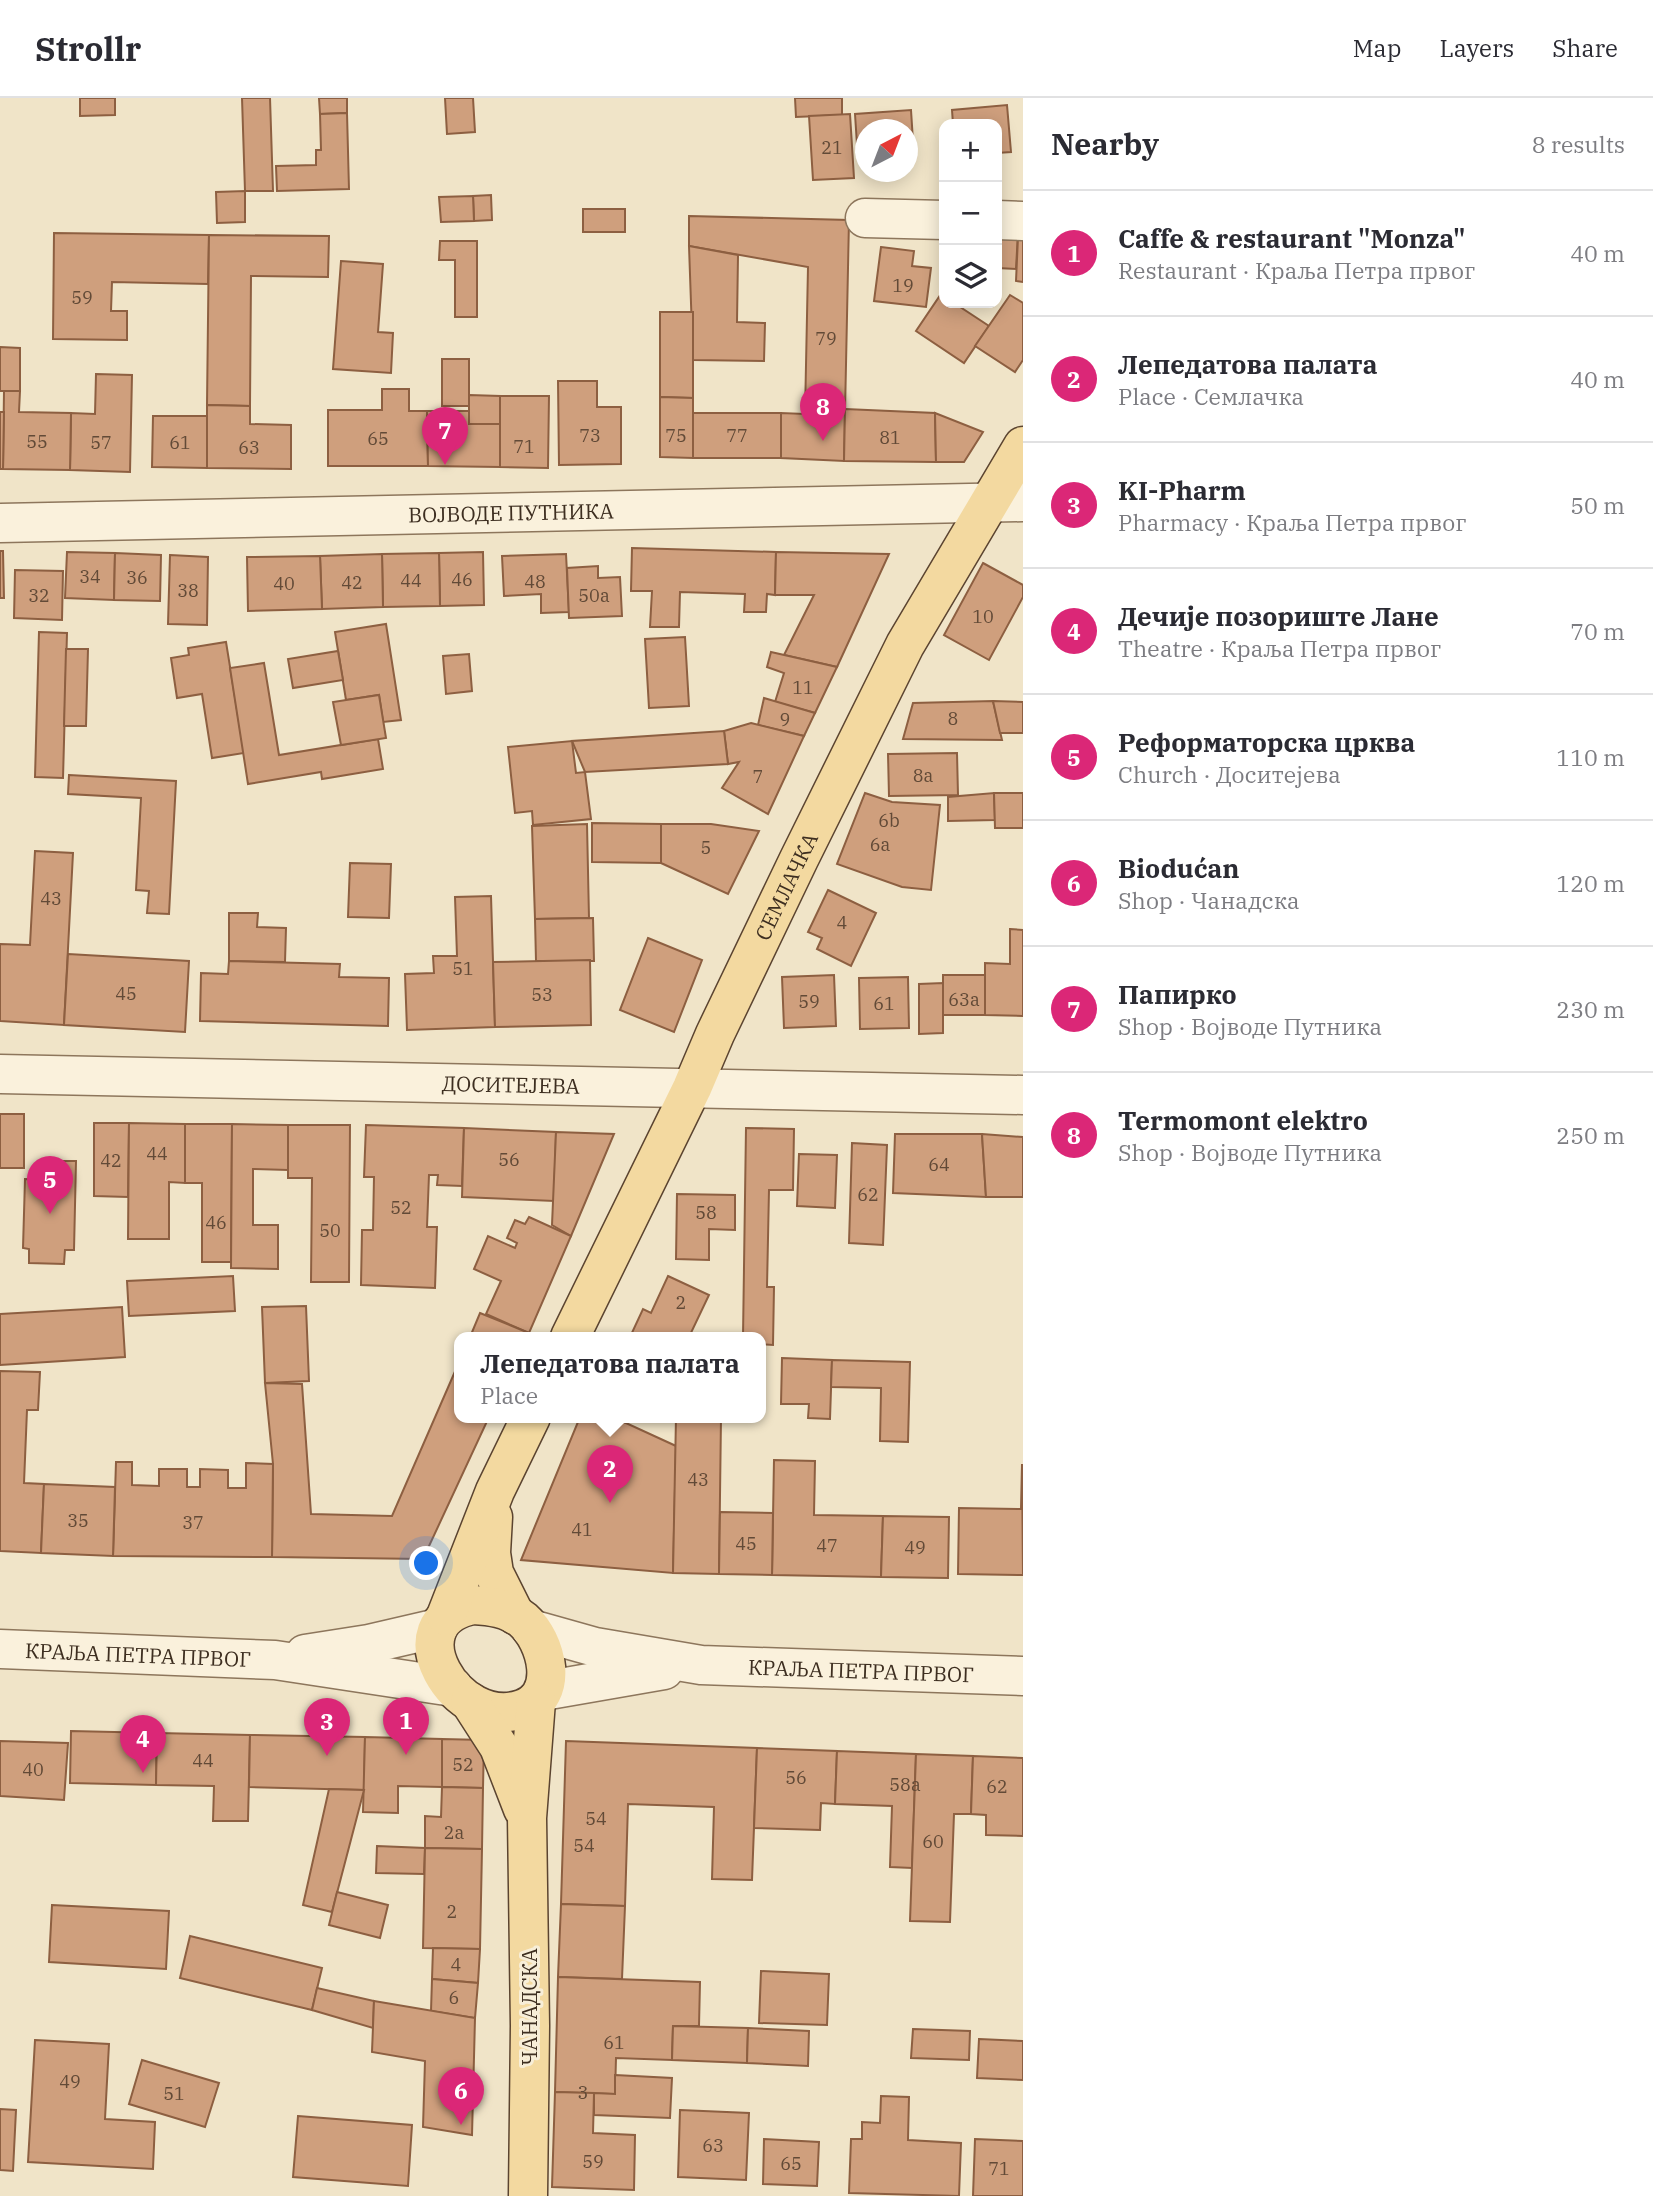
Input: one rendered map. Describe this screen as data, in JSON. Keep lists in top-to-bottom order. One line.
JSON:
{"streets":{"main road":["СЕМЛАЧКА","ЧАНАДСКА"],"street":["ВОЈВОДЕ ПУТНИКА","ДОСИТЕЈЕВА","КРАЉА ПЕТРА ПРВОГ"]},"crossings":[["ВОЈВОДЕ ПУТНИКА","СЕМЛАЧКА"],["СЕМЛАЧКА","ДОСИТЕЈЕВА"],["КРАЉА ПЕТРА ПРВОГ","ЧАНАДСКА"]],"house_numbers":["21","19","59","79","73","75","77","81","65","55","57","61","71","63","34","36","46","44","48","42","40","38","32","50a","10","11","8","9","8a","7","6b","6a","5","43","4","51","45","53","63a","59","61","44","56","42","64","62","52","58","46","50","2","43","35","37","41","45","47","49","44","52","40","56","58a","62","54","2a","60","54","2","4","6","61","49","3","51","63","59","65","71"],"north":"top right","page":{"header":"Strollr","nav":["Map","Layers","Share"],"heading":["Nearby","8 results"],"map_buttons":["+","−"],"list":[{"mark":"1","name":"Caffe & restaurant \"Monza\"","note":"Restaurant · Краља Петра првог","value":"40 m"},{"mark":"2","name":"Лепедатова палата","note":"Place · Семлачка","value":"40 m"},{"mark":"3","name":"KI-Pharm","note":"Pharmacy · Краља Петра првог","value":"50 m"},{"mark":"4","name":"Дечије позориште Лане","note":"Theatre · Краља Петра првог","value":"70 m"},{"mark":"5","name":"Реформаторска црква","note":"Church · Доситејева","value":"110 m"},{"mark":"6","name":"Biodućan","note":"Shop · Чанадска","value":"120 m"},{"mark":"7","name":"Папирко","note":"Shop · Војводе Путника","value":"230 m"},{"mark":"8","name":"Termomont elektro","note":"Shop · Војводе Путника","value":"250 m"}],"pins":["8","7","5","2","1","3","4","6"],"popup":["Лепедатова палата","Place"]}}
